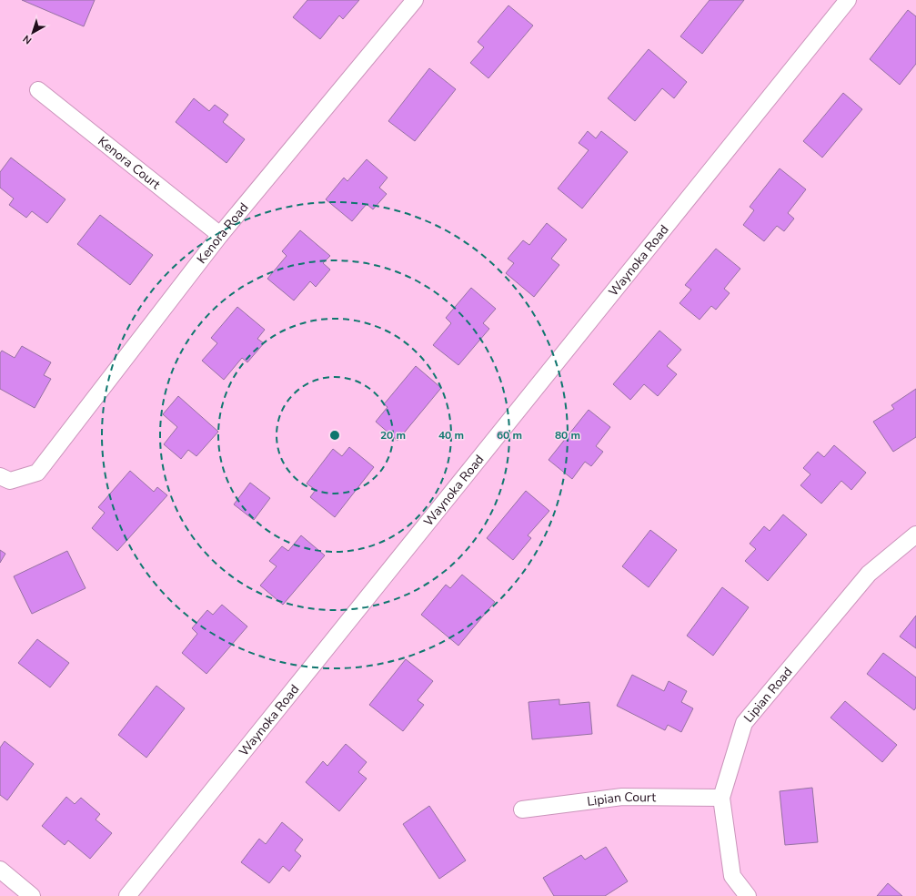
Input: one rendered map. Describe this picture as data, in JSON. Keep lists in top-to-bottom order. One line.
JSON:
{"streets":{"street":["Kenora Court","Kenora Road","Waynoka Road","Lipian Road","Lipian Court"]},"crossings":[["Kenora Court","Kenora Road"],["Lipian Road","Lipian Court"]],"north":"bottom left","rings":["20 m","40 m","60 m","80 m"]}
